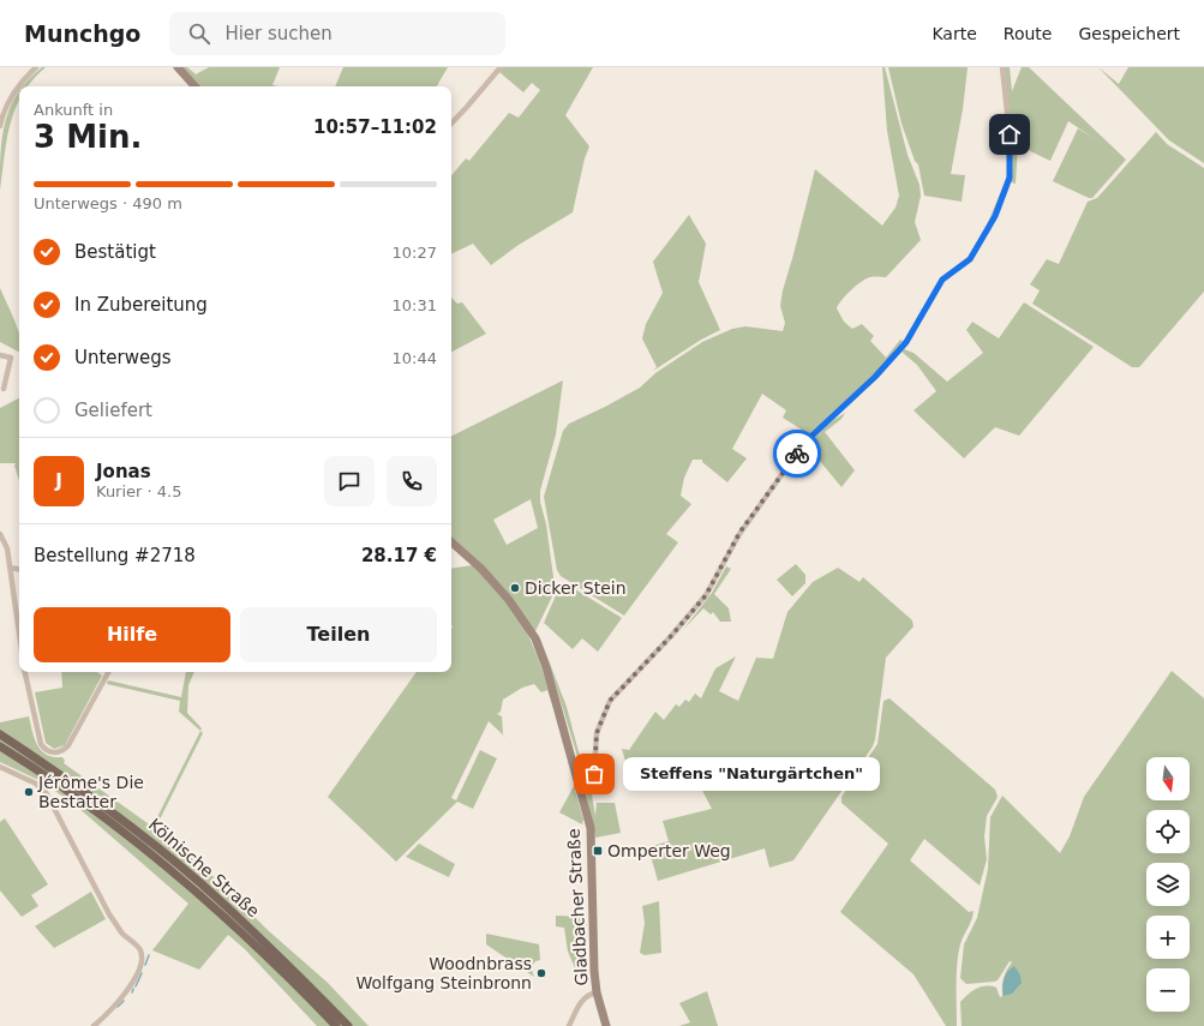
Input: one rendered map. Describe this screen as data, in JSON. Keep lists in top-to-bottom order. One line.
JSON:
{"streets":{"main road":["Kölnische Straße","Gladbacher Straße"]},"places":{"other":["Dicker Stein","Steffens \"Naturgärtchen\"","Jérôme's Die Bestatter","Woodnbrass Wolfgang Steinbronn"],"transit":["Omperter Weg"]},"north":"bottom","page":{"header":"Munchgo","search":"Hier suchen","nav":["Karte","Route","Gespeichert"],"heading":["3 Min.","Ankunft in","10:57–11:02"],"panel":["Jonas","Kurier · 4.5","Bestellung #2718","28.17 €"],"bar":"Unterwegs · 490 m","list":[["Bestätigt","10:27"],["In Zubereitung","10:31"],["Unterwegs","10:44"],"Geliefert"],"round":"J","buttons":["Hilfe","Teilen"],"map_buttons":["+","−"],"bubble":"Steffens \"Naturgärtchen\""}}
